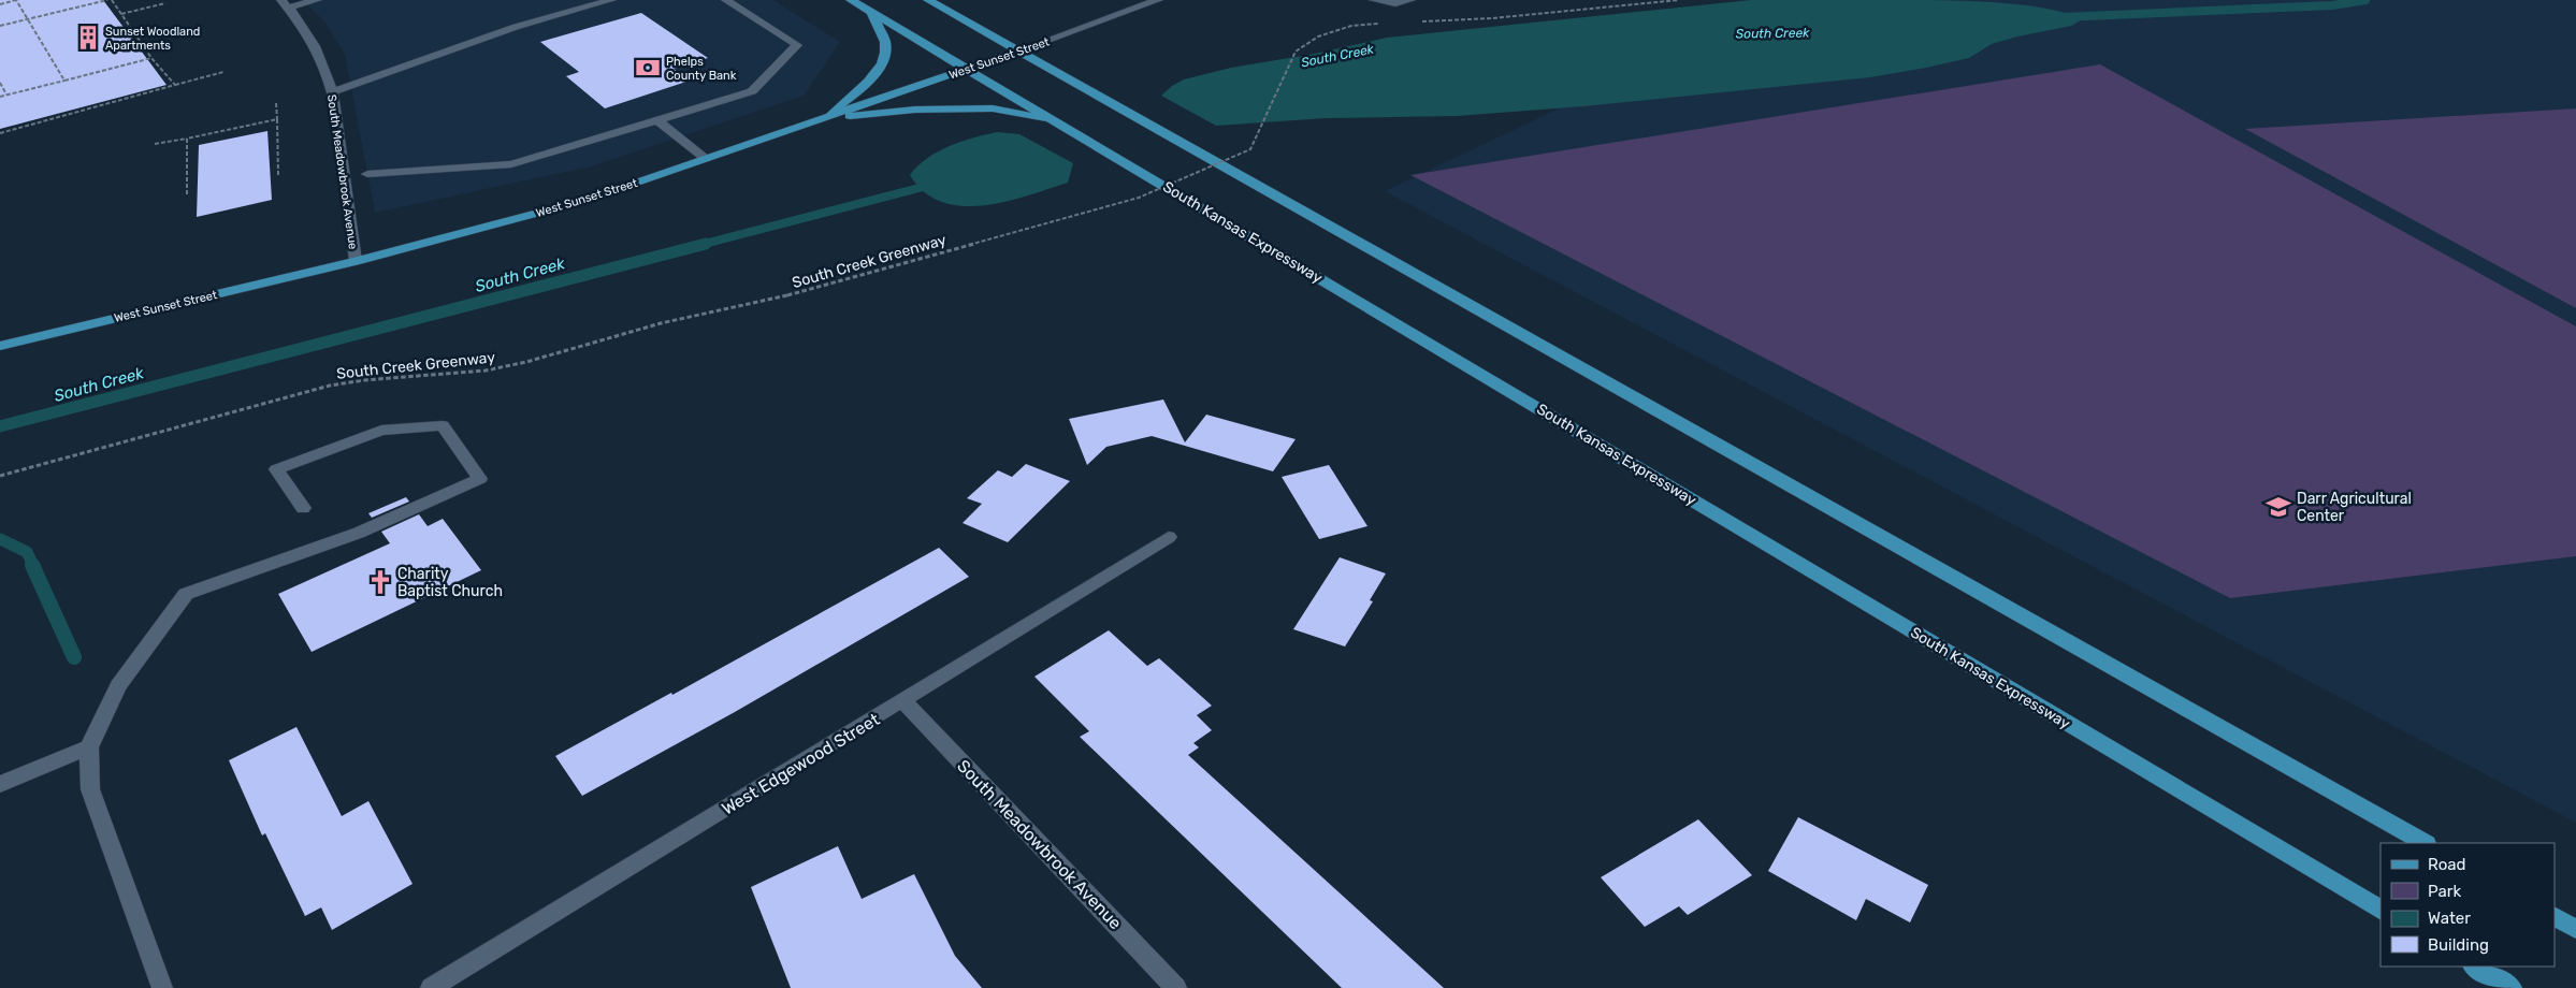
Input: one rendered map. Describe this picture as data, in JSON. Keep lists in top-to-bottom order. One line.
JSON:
{"streets":{"main road":["West Sunset Street","South Kansas Expressway"],"street":["South Meadowbrook Avenue","West Edgewood Street"],"path":["South Creek Greenway"]},"crossings":[["West Sunset Street","South Meadowbrook Avenue"],["West Sunset Street","South Kansas Expressway"],["South Meadowbrook Avenue","West Edgewood Street"]],"water":["South Creek"],"places":{"building":["Sunset Woodland Apartments"],"bank":["Phelps County Bank"],"school or university":["Darr Agricultural Center"],"church":["Charity Baptist Church"]},"legend":["Road","Park","Water","Building"]}
